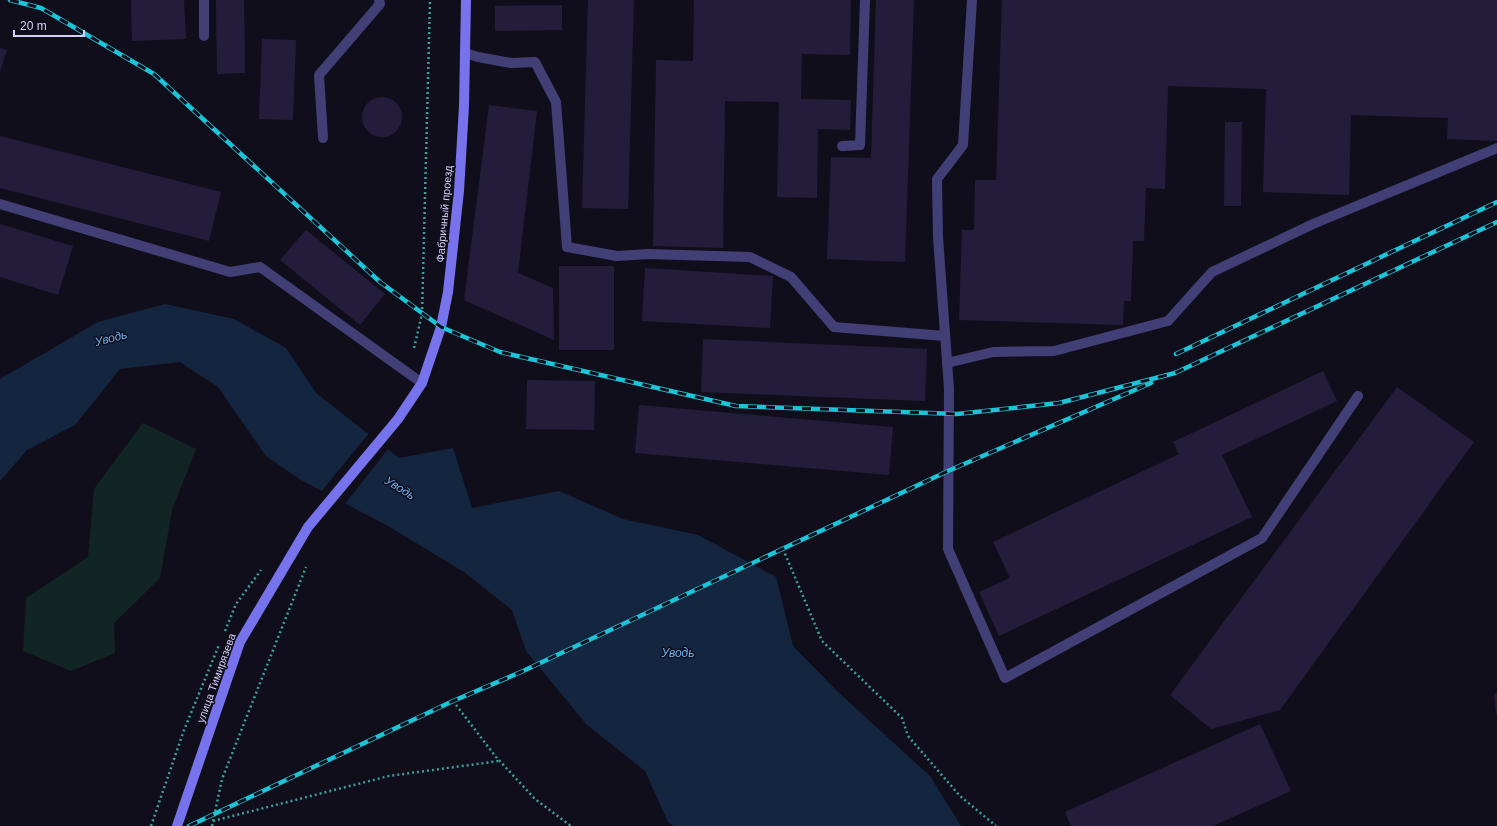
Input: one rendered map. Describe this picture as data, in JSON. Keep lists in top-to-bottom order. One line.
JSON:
{"streets":{"main road":["Фабричный проезд","улица Тимирязева"]},"crossings":[["Фабричный проезд","улица Тимирязева"]],"water":["Уводь"],"scale_bar":"20 m"}
